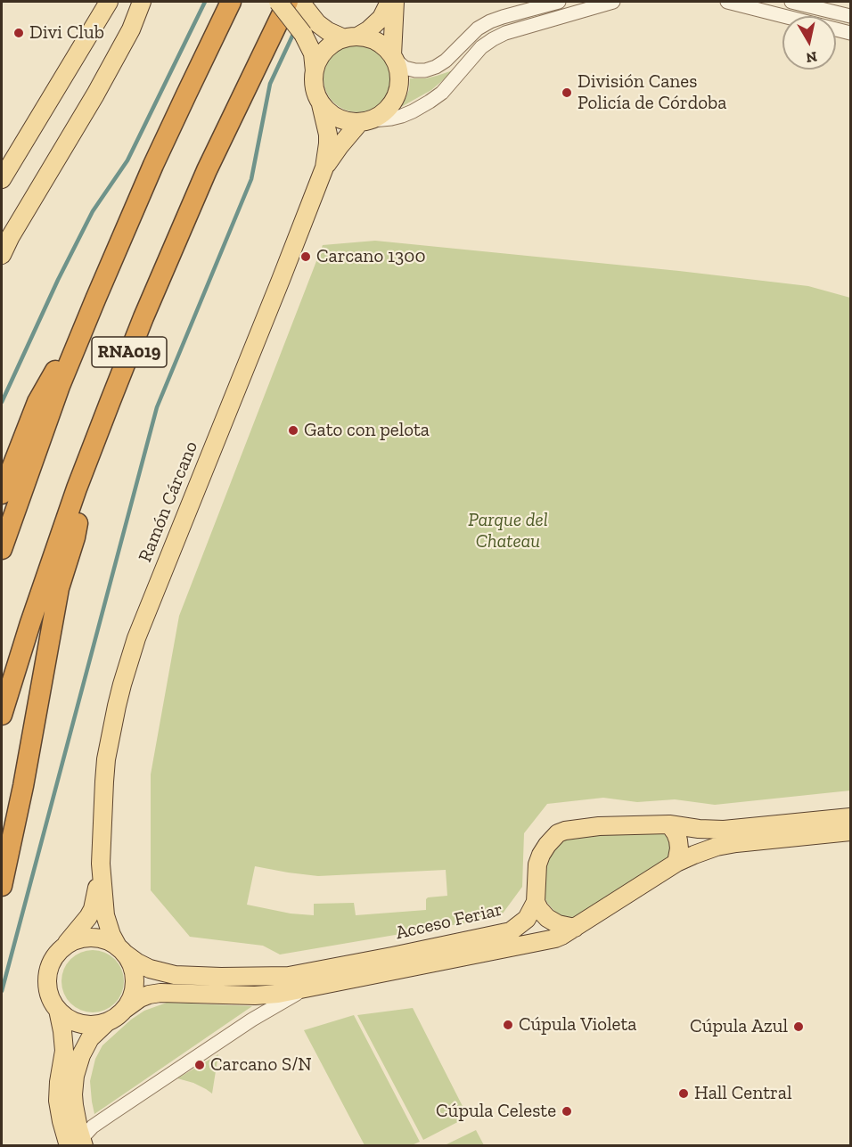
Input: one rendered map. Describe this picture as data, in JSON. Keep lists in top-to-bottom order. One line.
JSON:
{"streets":{"highway":["RNA019"],"main road":["Ramón Cárcano","Acceso Feriar"]},"crossings":[["Ramón Cárcano","Acceso Feriar"]],"parks":["Parque del Chateau"],"places":["Divi Club","División Canes Policía de Córdoba","Carcano 1300","Gato con pelota","Cúpula Violeta","Cúpula Azul","Carcano S/N","Hall Central","Cúpula Celeste"],"north":"bottom"}
